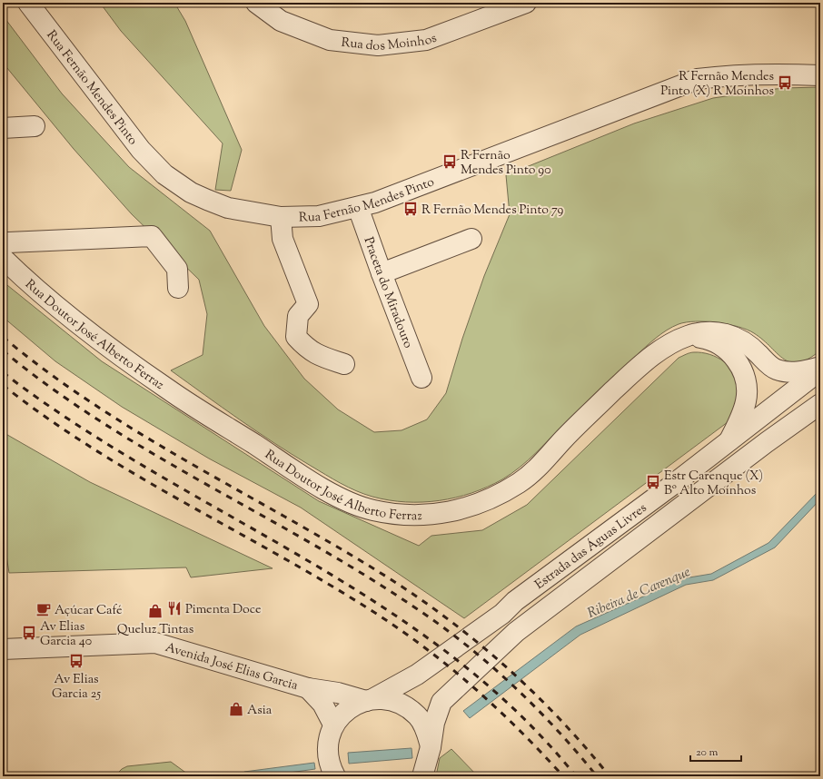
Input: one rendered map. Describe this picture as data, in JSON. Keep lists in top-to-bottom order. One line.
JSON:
{"streets":{"street":["Rua dos Moinhos","Rua Fernão Mendes Pinto","Praceta do Miradouro","Rua Doutor José Alberto Ferraz","Estrada das Águas Livres","Avenida José Elias Garcia"]},"crossings":[["Rua Fernão Mendes Pinto","Praceta do Miradouro"],["Estrada das Águas Livres","Avenida José Elias Garcia"]],"water":["Ribeira de Carenque"],"places":{"bus stop":["R Fernão Mendes Pinto (X) R Moínhos","R Fernão Mendes Pinto 90","R Fernão Mendes Pinto 79","Estr Carenque (X) Bº Alto Moínhos","Av Elias Garcia 40","Av Elias Garcia 25"],"restaurant":["Pimenta Doce"],"cafe":["Açúcar Café"],"shop":["Queluz Tintas","Asia"]},"scale_bar":"20 m"}
